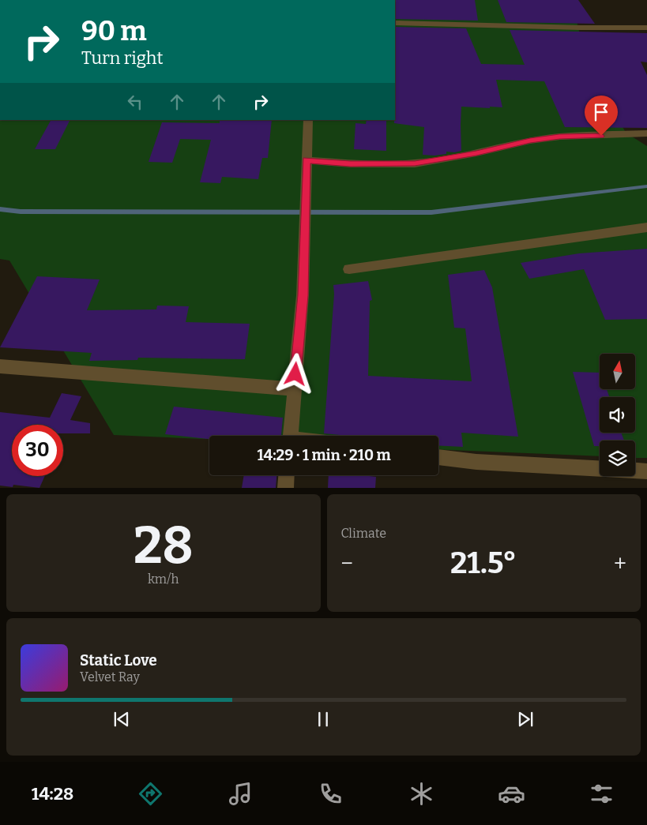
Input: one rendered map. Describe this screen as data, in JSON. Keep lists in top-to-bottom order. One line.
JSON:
{"north":"top","page":{"turn":["90 m","Turn right"],"limit":"30","trip":"14:29 · 1 min · 210 m","tile":[["28","km/h"],"Climate"],"heat":["−","21.5°","+"],"song":["Static Love","Velvet Ray"],"tabs":"14:28"}}
